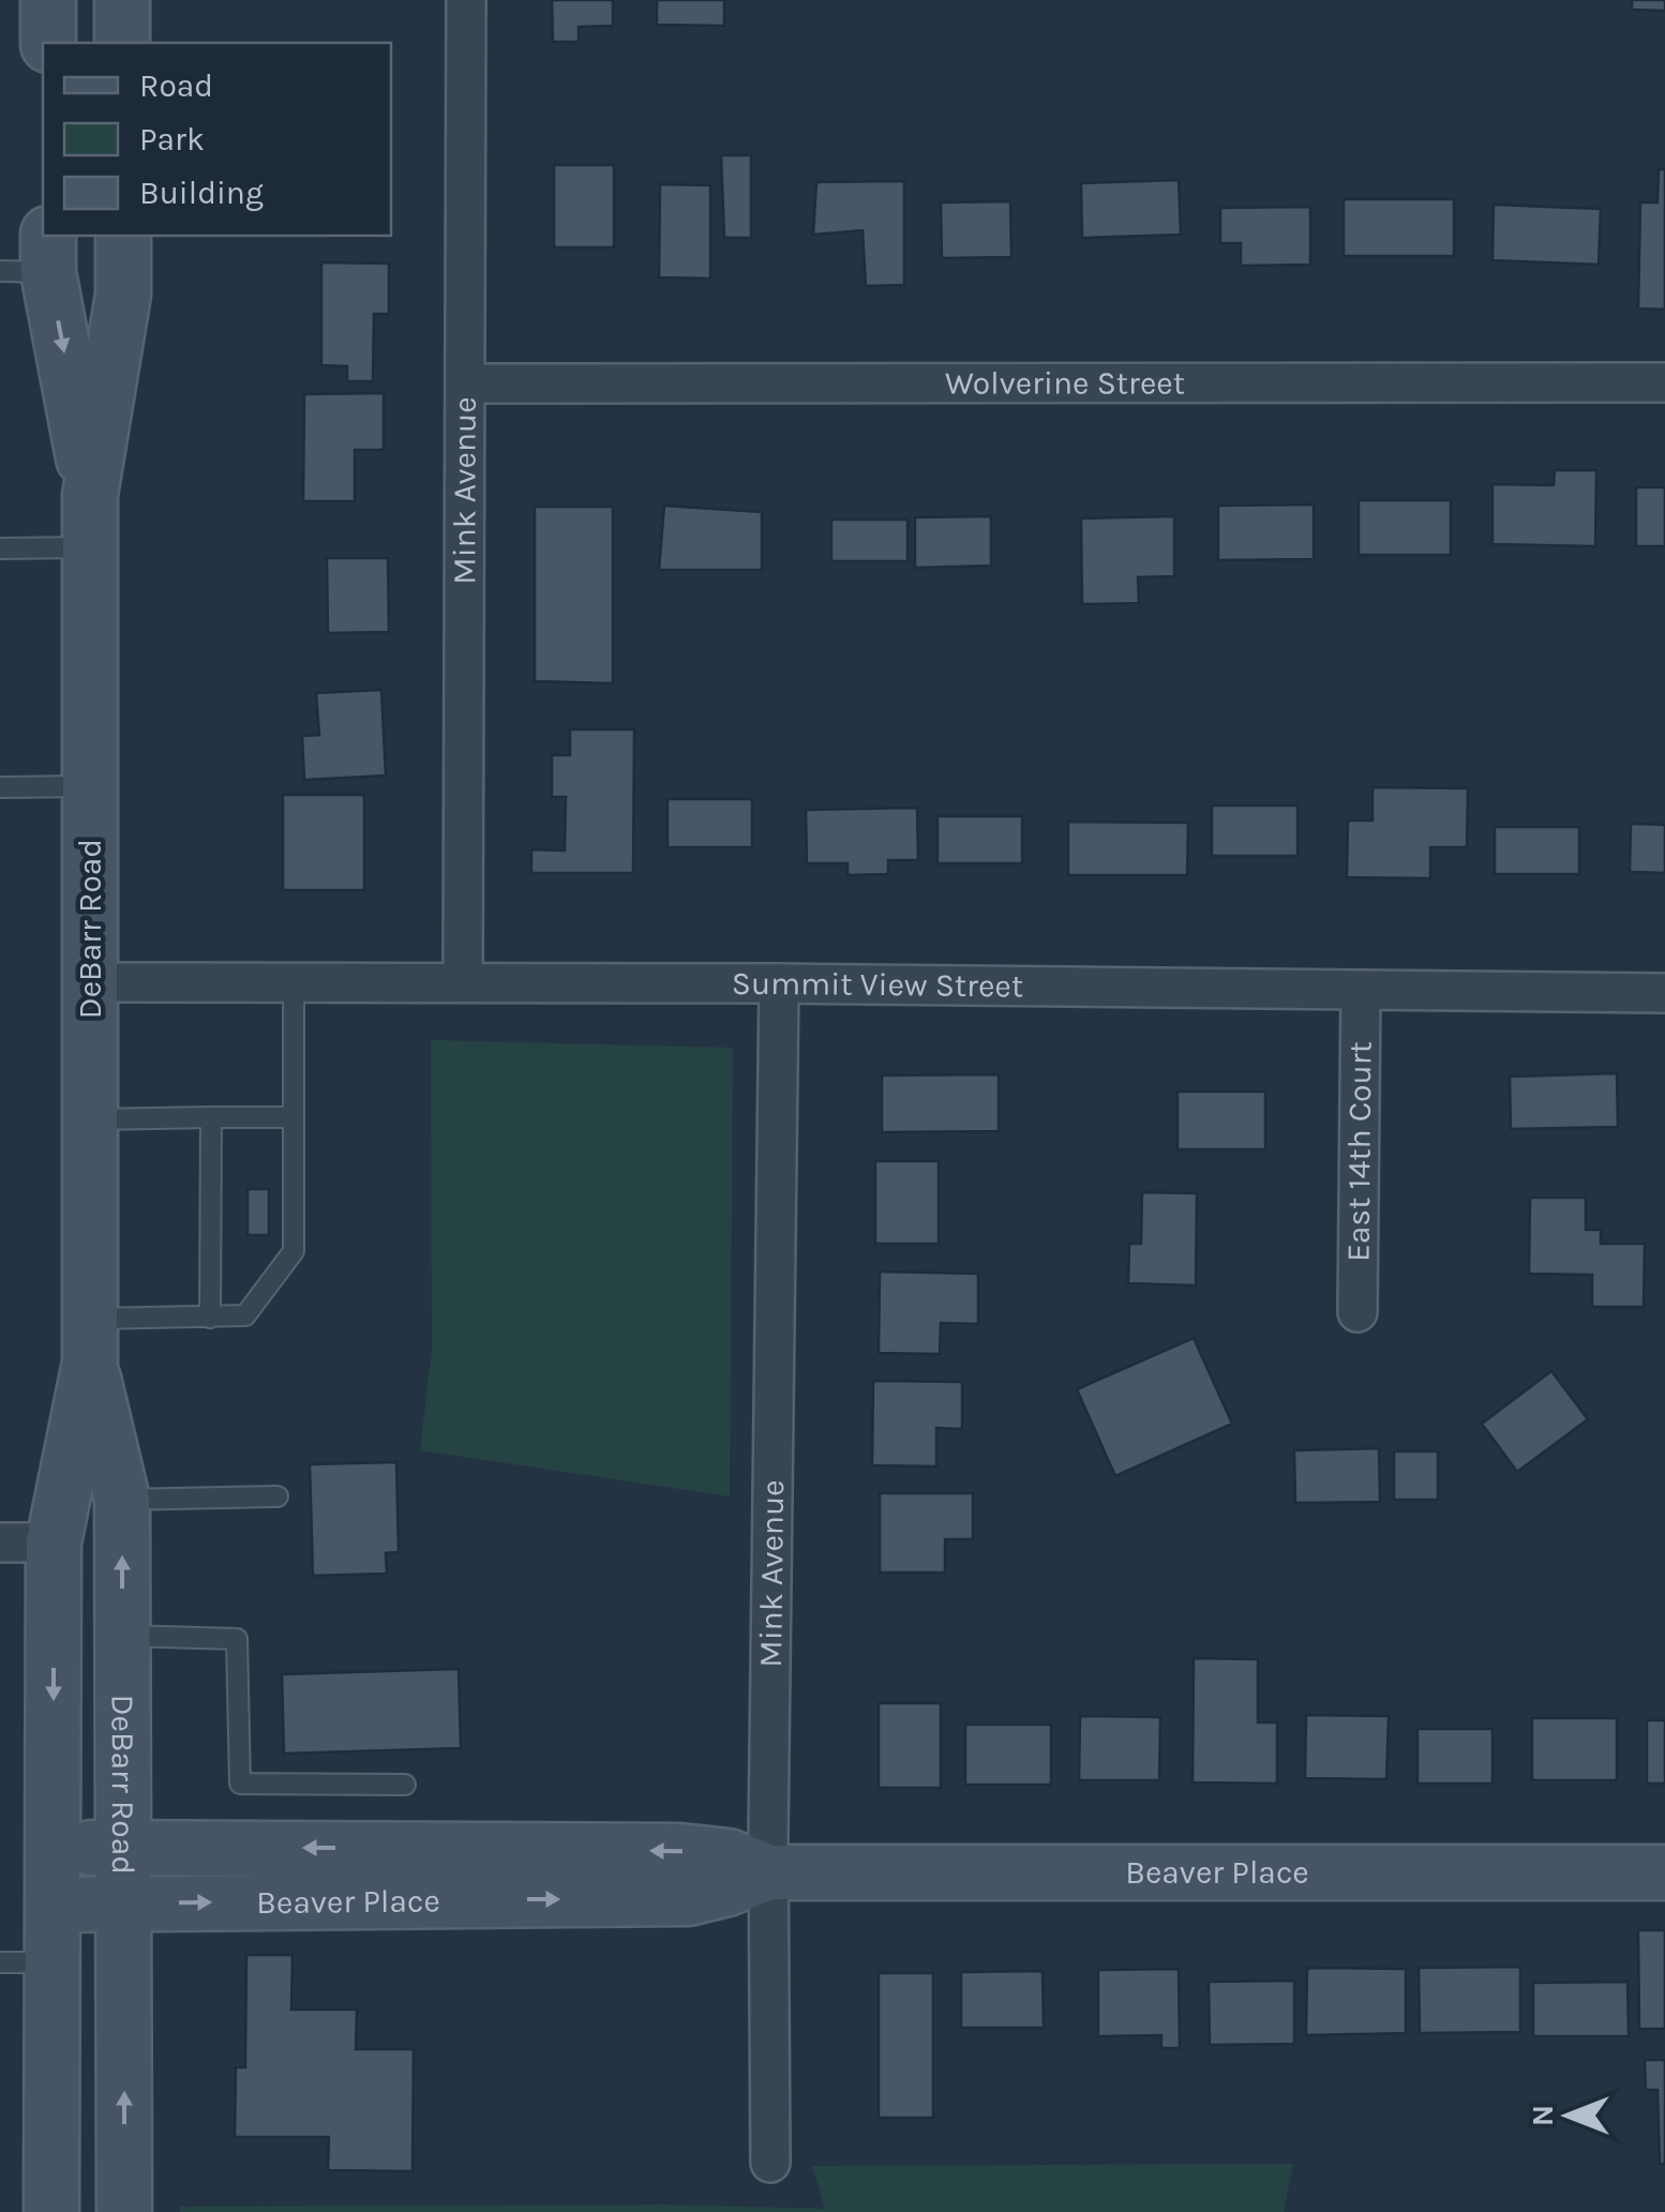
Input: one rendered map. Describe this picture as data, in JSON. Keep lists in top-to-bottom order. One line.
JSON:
{"streets":{"main road":["DeBarr Road","Beaver Place"],"street":["Wolverine Street","Mink Avenue","Summit View Street","East 14th Court"]},"crossings":[["Wolverine Street","Mink Avenue"],["Mink Avenue","Summit View Street"],["Mink Avenue","Beaver Place"],["DeBarr Road","Summit View Street"],["DeBarr Road","Beaver Place"],["Summit View Street","East 14th Court"]],"legend":["Road","Park","Building"],"north":"left"}
